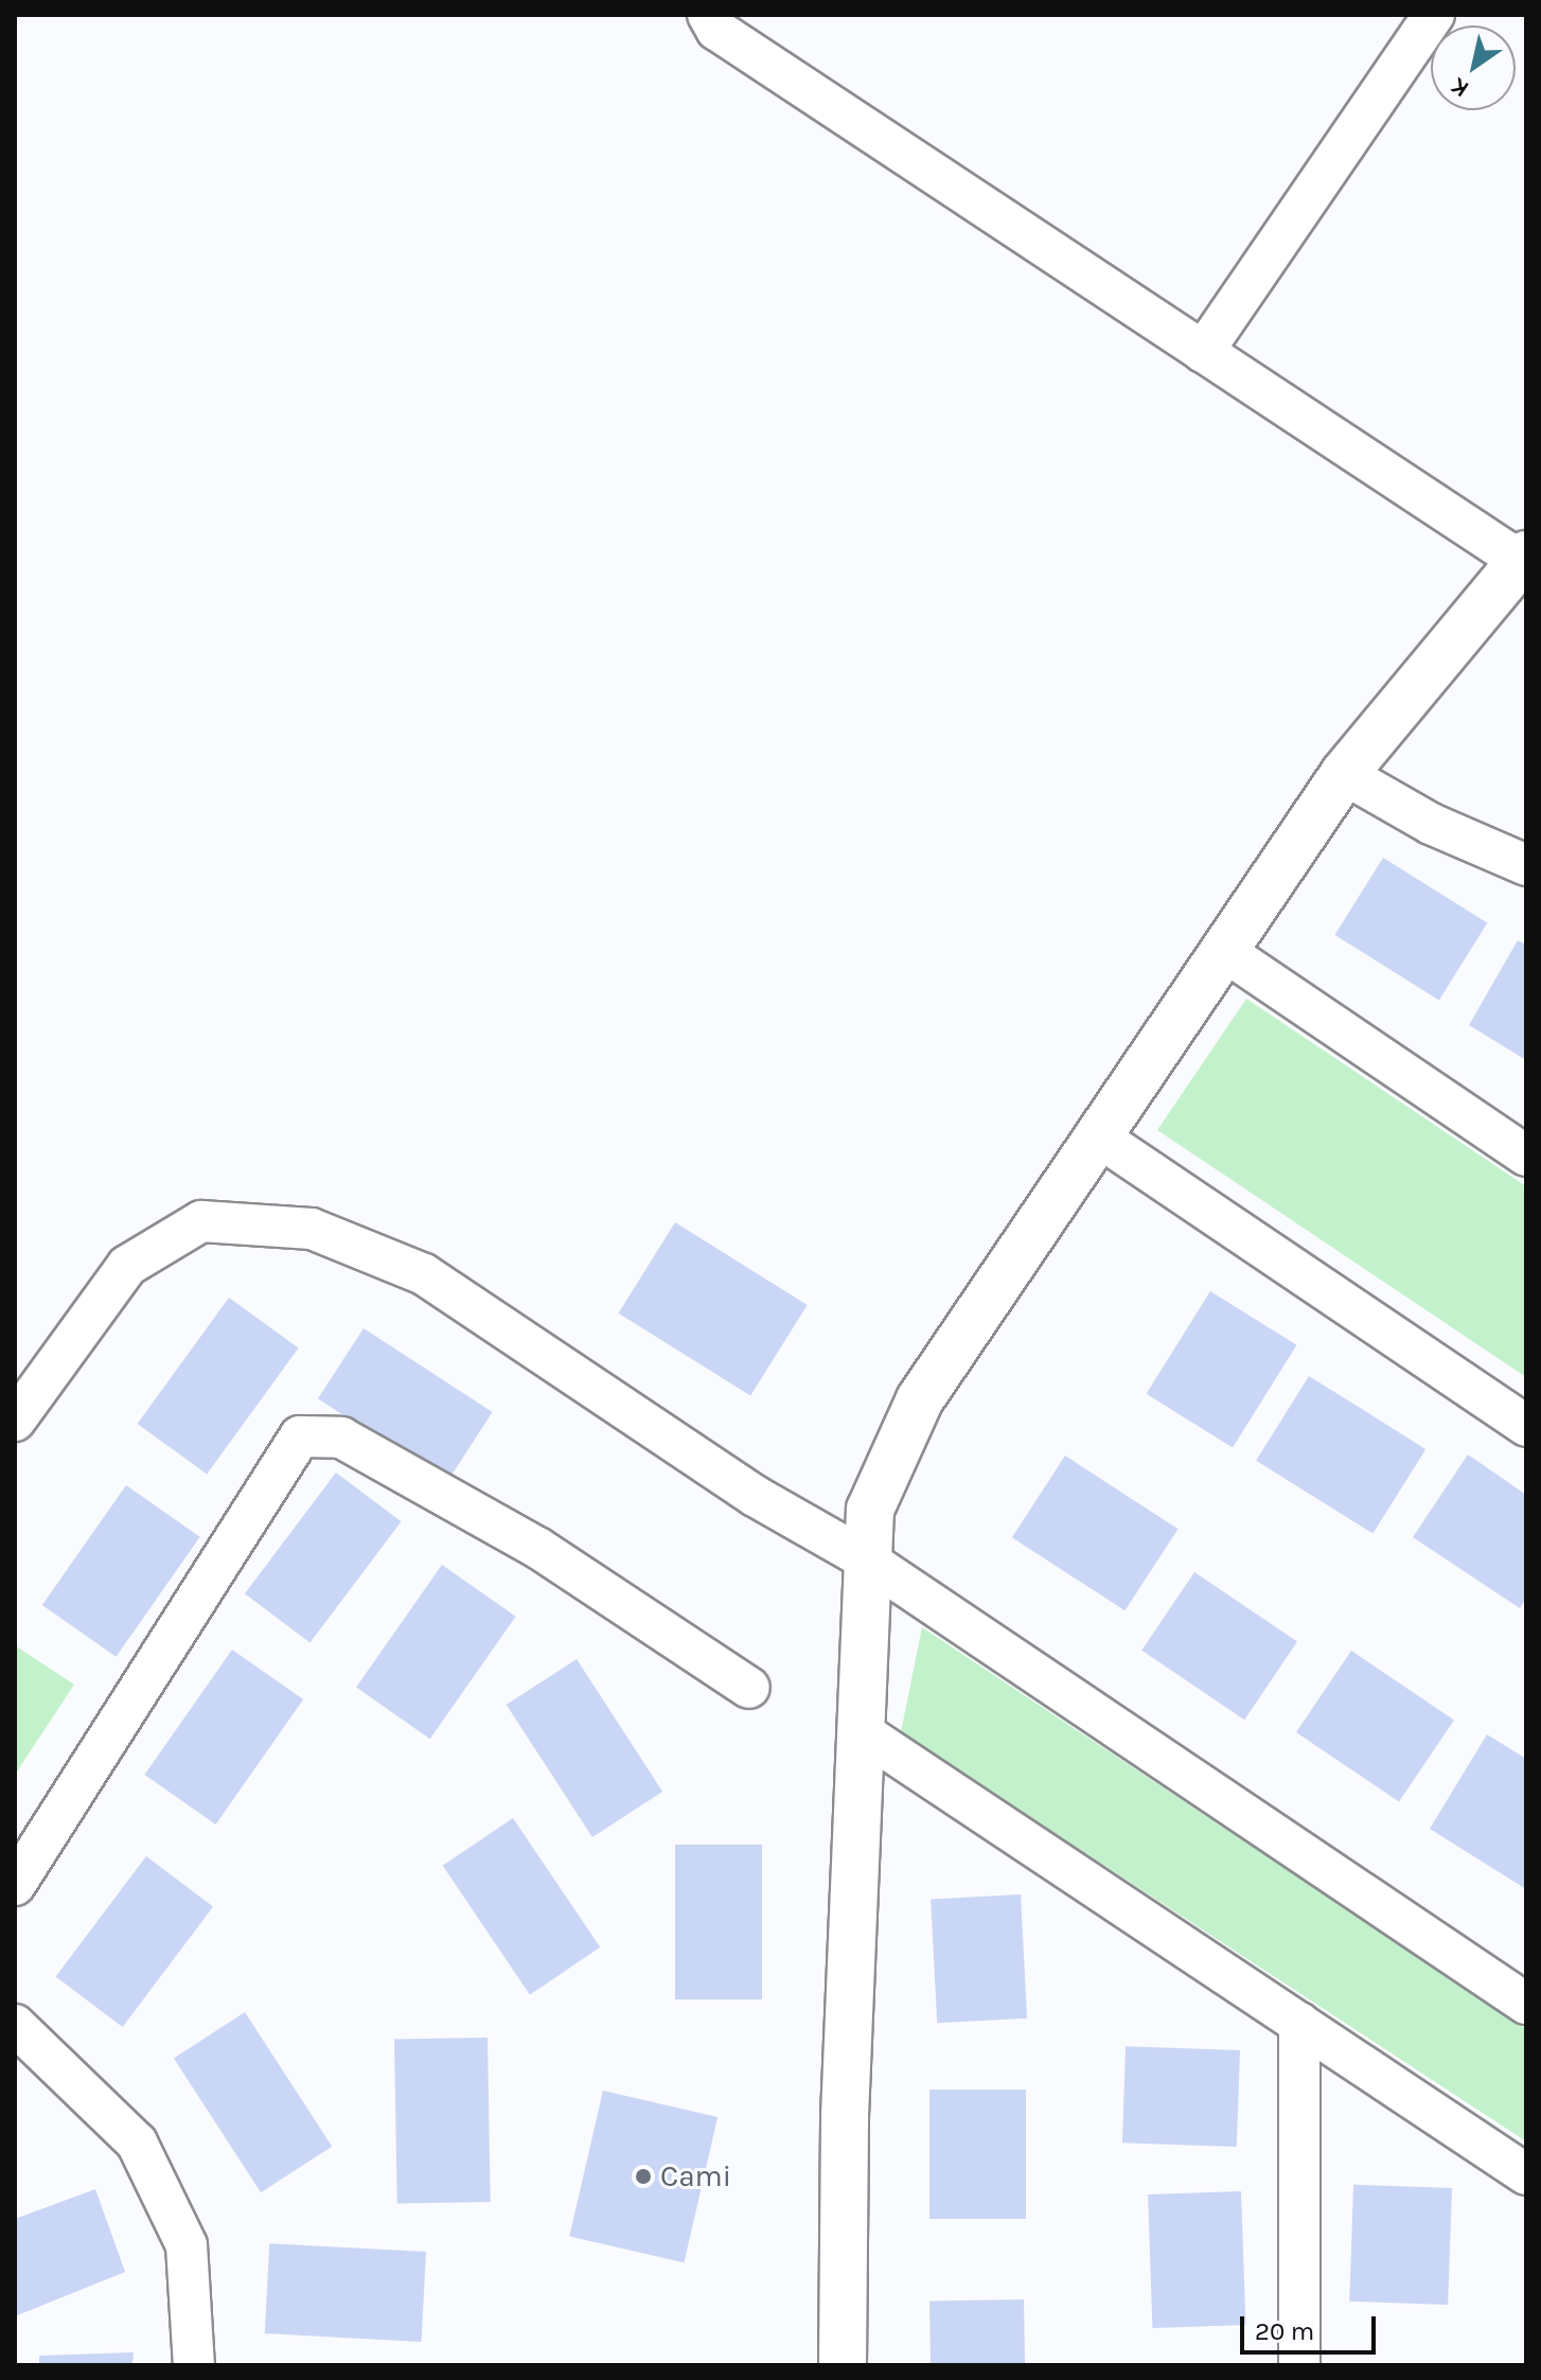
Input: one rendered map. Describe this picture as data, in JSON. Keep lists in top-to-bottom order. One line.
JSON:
{"places":["Cami"],"scale_bar":"20 m","north":"bottom left"}
